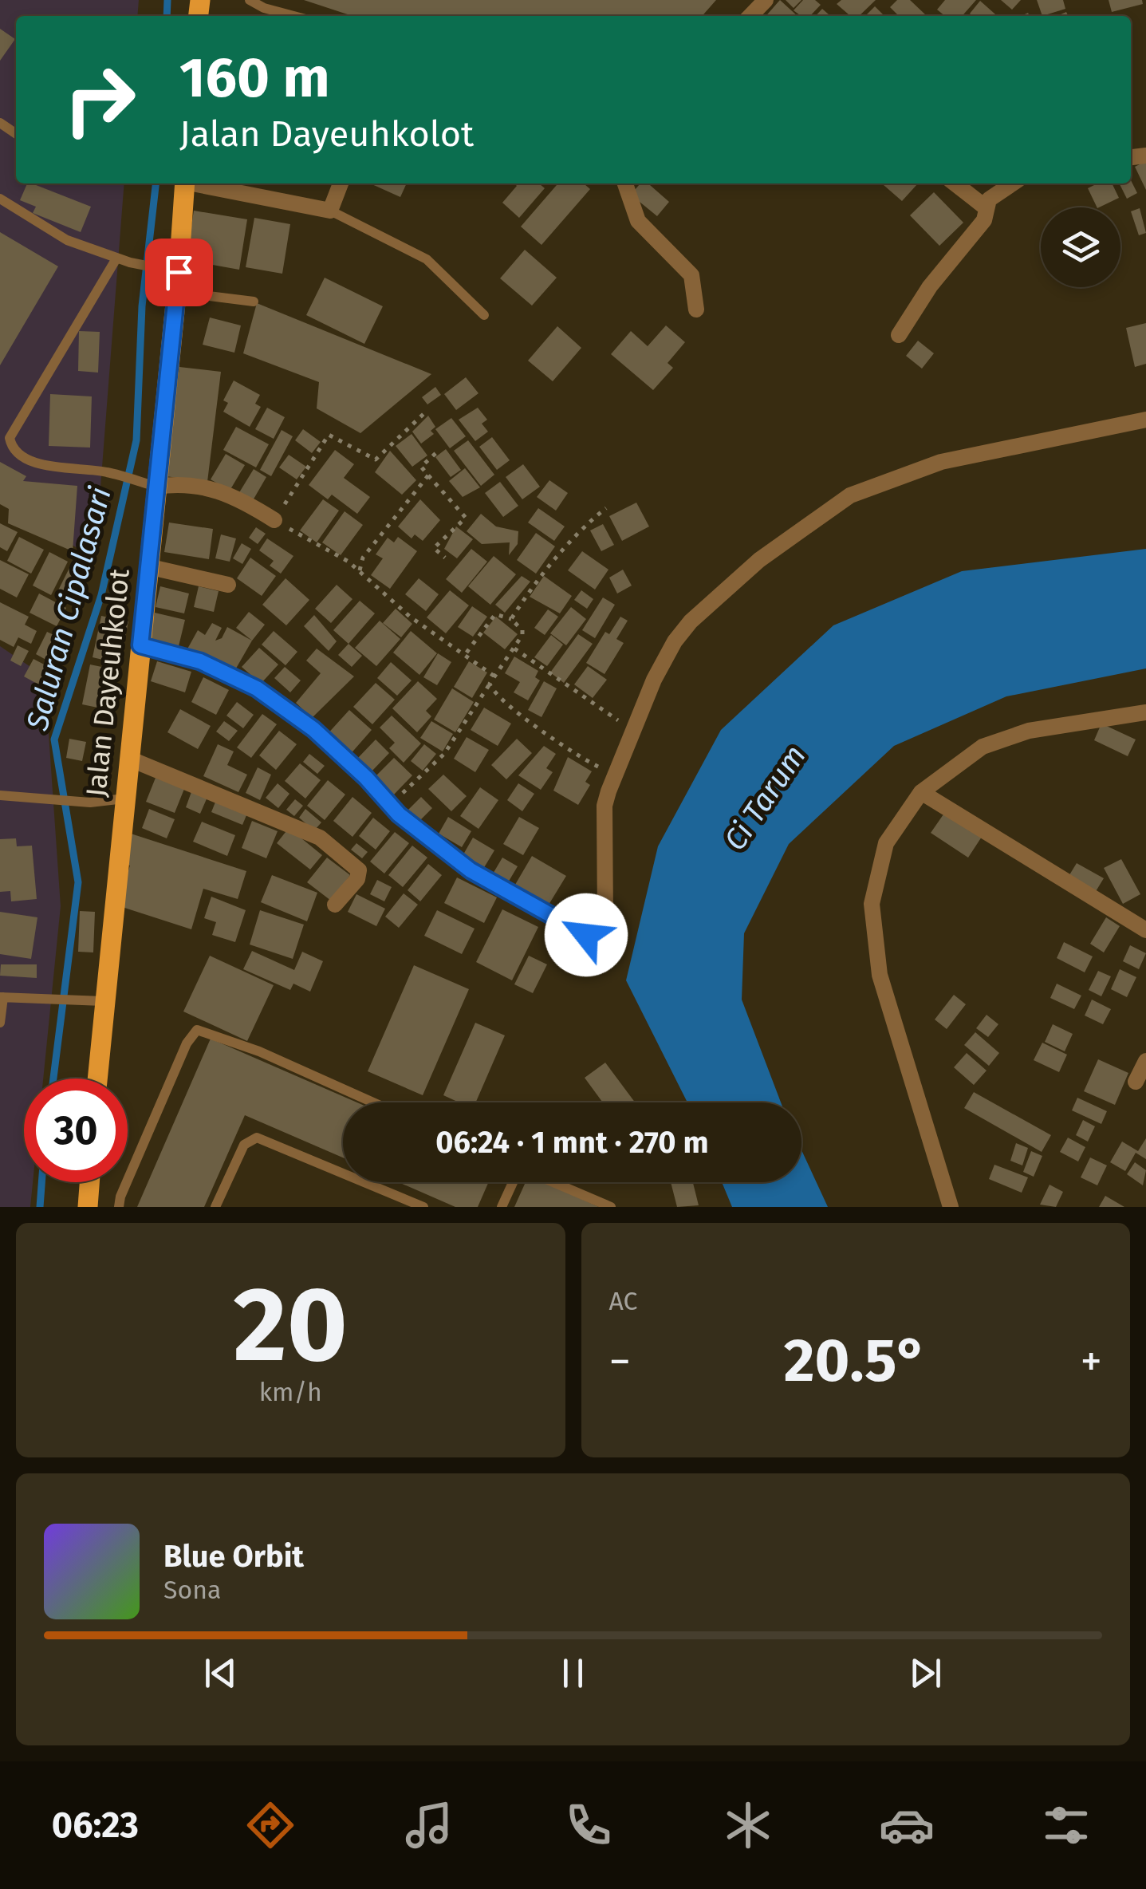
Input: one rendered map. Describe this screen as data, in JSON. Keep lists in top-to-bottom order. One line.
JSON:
{"streets":{"main road":["Jalan Dayeuhkolot"]},"water":["Saluran Cipalasari","Ci Tarum"],"page":{"turn":["160 m","Jalan Dayeuhkolot"],"limit":"30","trip":"06:24 · 1 mnt · 270 m","tile":[["20","km/h"],"AC"],"heat":["−","20.5°","+"],"song":["Blue Orbit","Sona"],"tabs":"06:23"}}
